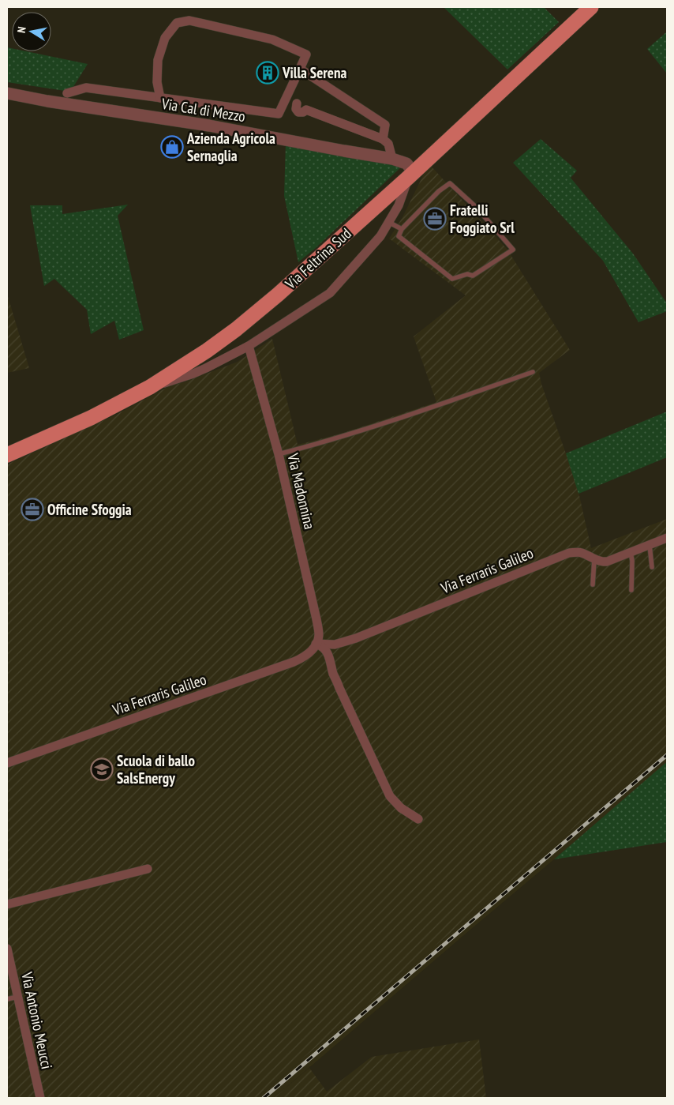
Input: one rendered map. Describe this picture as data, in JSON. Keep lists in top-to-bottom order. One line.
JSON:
{"streets":{"main road":["Via Feltrina Sud"],"street":["Via Cal di Mezzo","Via Madonnina","Via Ferraris Galileo","Via Antonio Meucci"]},"crossings":[["Via Cal di Mezzo","Via Feltrina Sud"],["Via Madonnina","Via Ferraris Galileo"]],"places":{"building":["Villa Serena"],"shop":["Azienda Agricola Sernaglia"],"office":["Fratelli Foggiato Srl","Officine Sfoggia"],"school or university":["Scuola di ballo SalsEnergy"]},"north":"left"}
